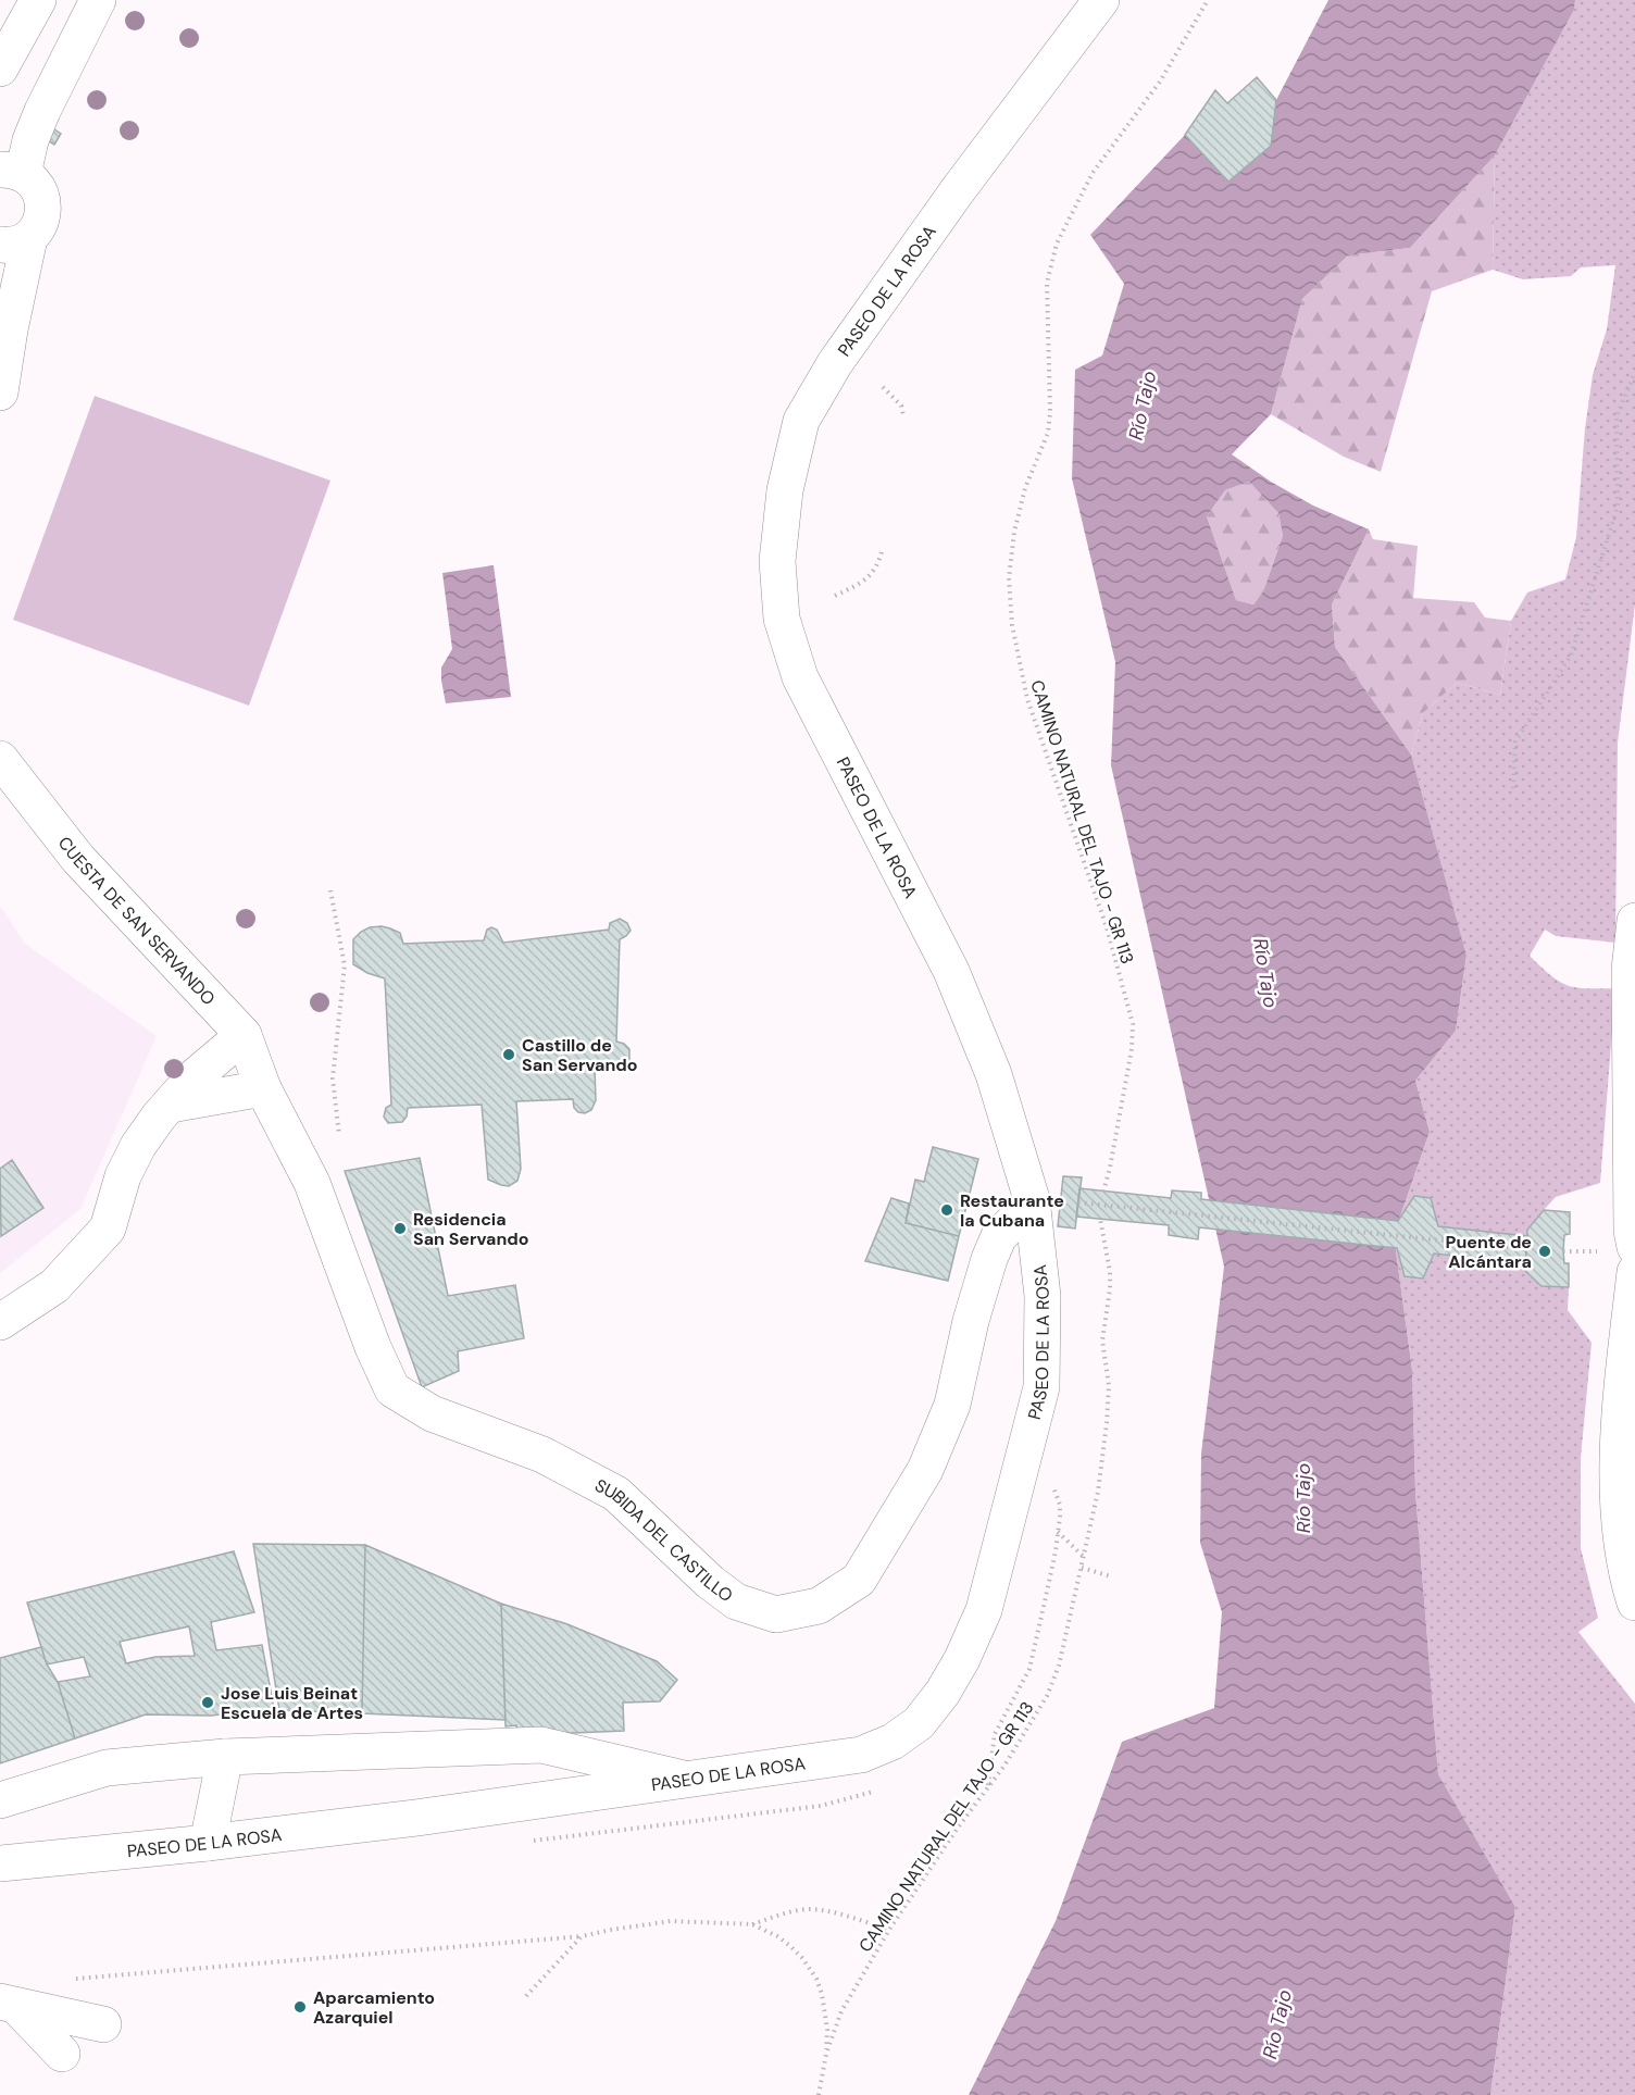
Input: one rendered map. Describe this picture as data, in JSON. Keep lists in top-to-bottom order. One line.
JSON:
{"streets":{"street":["PASEO DE LA ROSA","CUESTA DE SAN SERVANDO","SUBIDA DEL CASTILLO"],"path":["CAMINO NATURAL DEL TAJO - GR 113"]},"crossings":[["PASEO DE LA ROSA","SUBIDA DEL CASTILLO"],["CUESTA DE SAN SERVANDO","SUBIDA DEL CASTILLO"]],"water":["Río Tajo"],"places":["Castillo de San Servando","Restaurante la Cubana","Residencia San Servando","Puente de Alcántara","Jose Luis Beinat Escuela de Artes","Aparcamiento Azarquiel"]}
